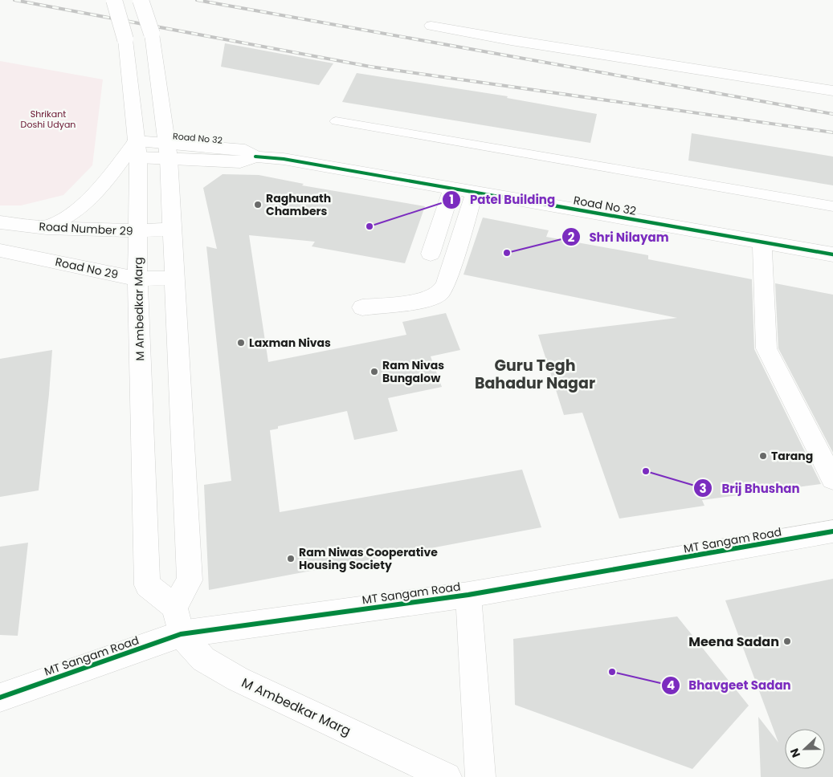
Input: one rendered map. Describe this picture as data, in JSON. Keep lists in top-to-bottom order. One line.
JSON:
{"streets":{"street":["Road No 32","Road Number 29","Road No 29","M Ambedkar Marg","MT Sangam Road"]},"crossings":[["Road No 32","M Ambedkar Marg"],["Road Number 29","M Ambedkar Marg"],["Road No 29","M Ambedkar Marg"],["M Ambedkar Marg","MT Sangam Road"]],"districts":["Guru Tegh Bahadur Nagar"],"parks":["Shrikant Doshi Udyan"],"places":["Raghunath Chambers","Patel Building","Shri Nilayam","Laxman Nivas","Ram Nivas Bungalow","Tarang","Brij Bhushan","Ram Niwas Cooperative Housing Society","Meena Sadan","Bhavgeet Sadan"],"north":"left"}
